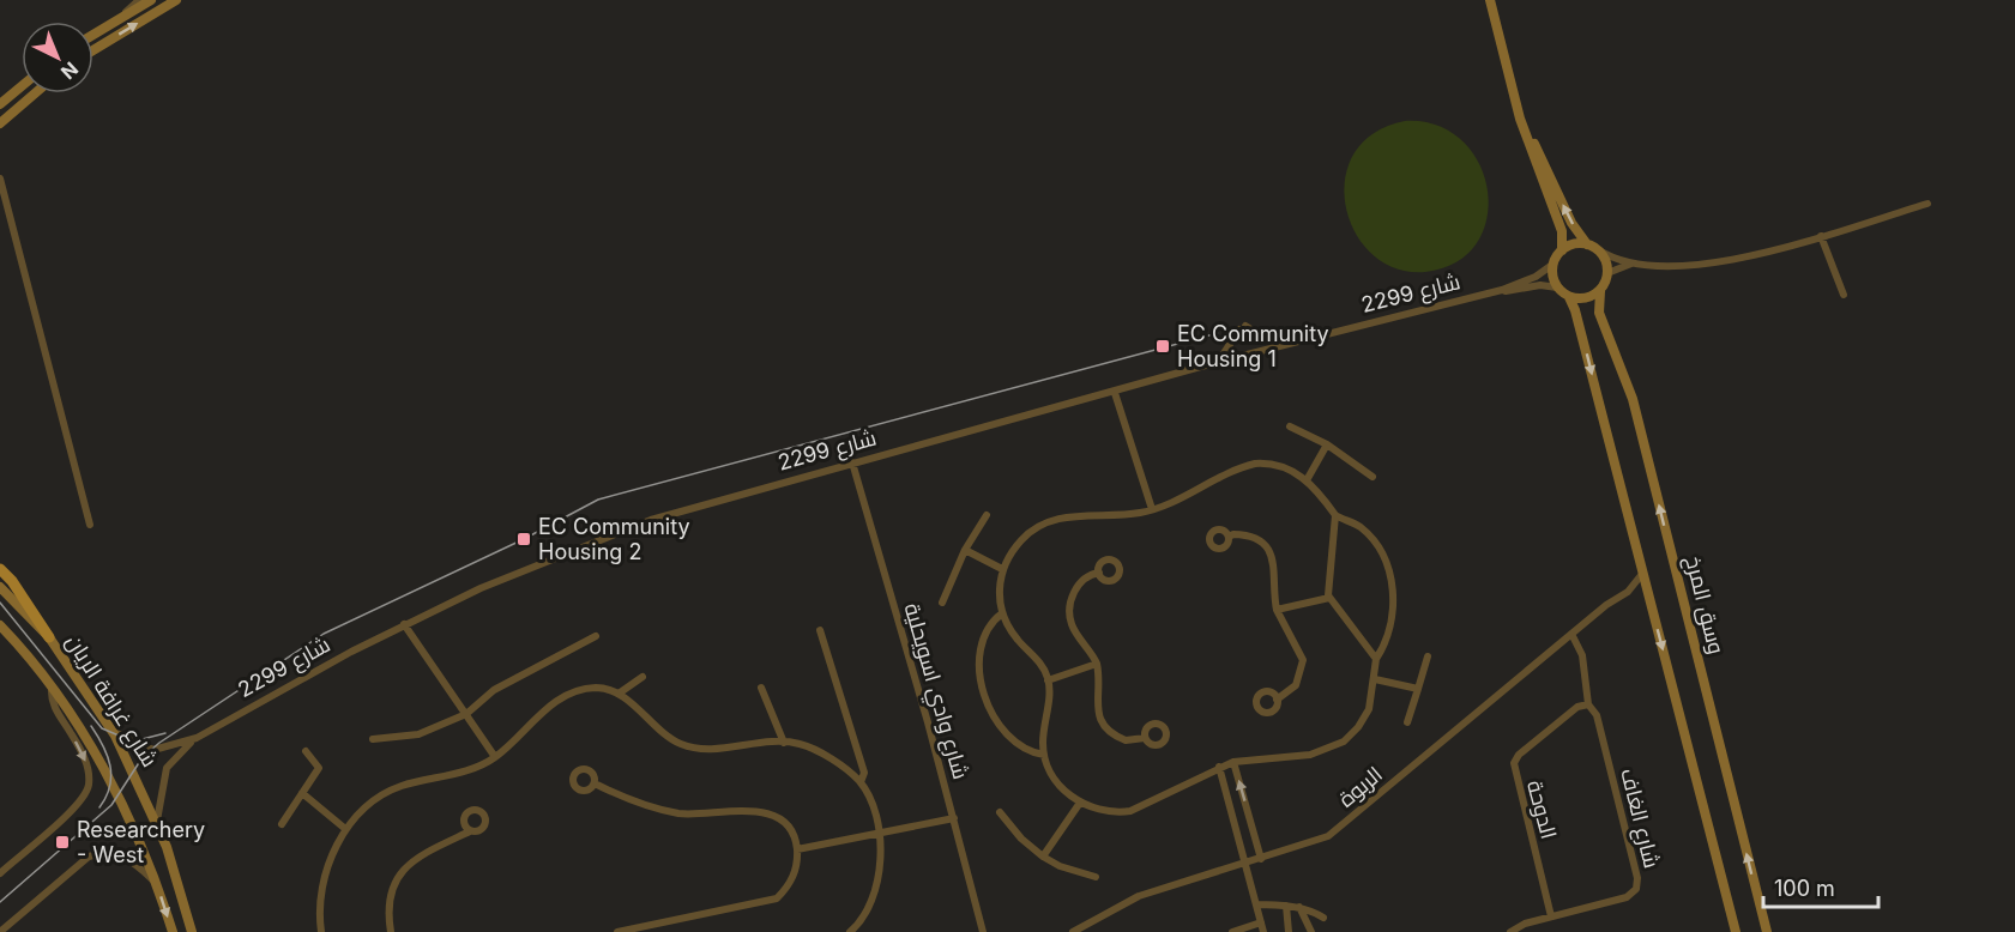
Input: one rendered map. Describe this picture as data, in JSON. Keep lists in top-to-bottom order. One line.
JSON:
{"streets":{"street":["شارع 2299","وسق المرخ","شارع وادي اسويحلية","شارع غرافة الريان","الربوة","الدوحة","شارع الغاف"]},"crossings":[["شارع 2299","وسق المرخ"],["شارع 2299","شارع وادي اسويحلية"],["شارع 2299","شارع غرافة الريان"],["الدوحة","شارع الغاف"]],"places":{"transit":["EC Community Housing 1","EC Community Housing 2","Researchery - West"]},"scale_bar":"100 m","north":"bottom right"}
